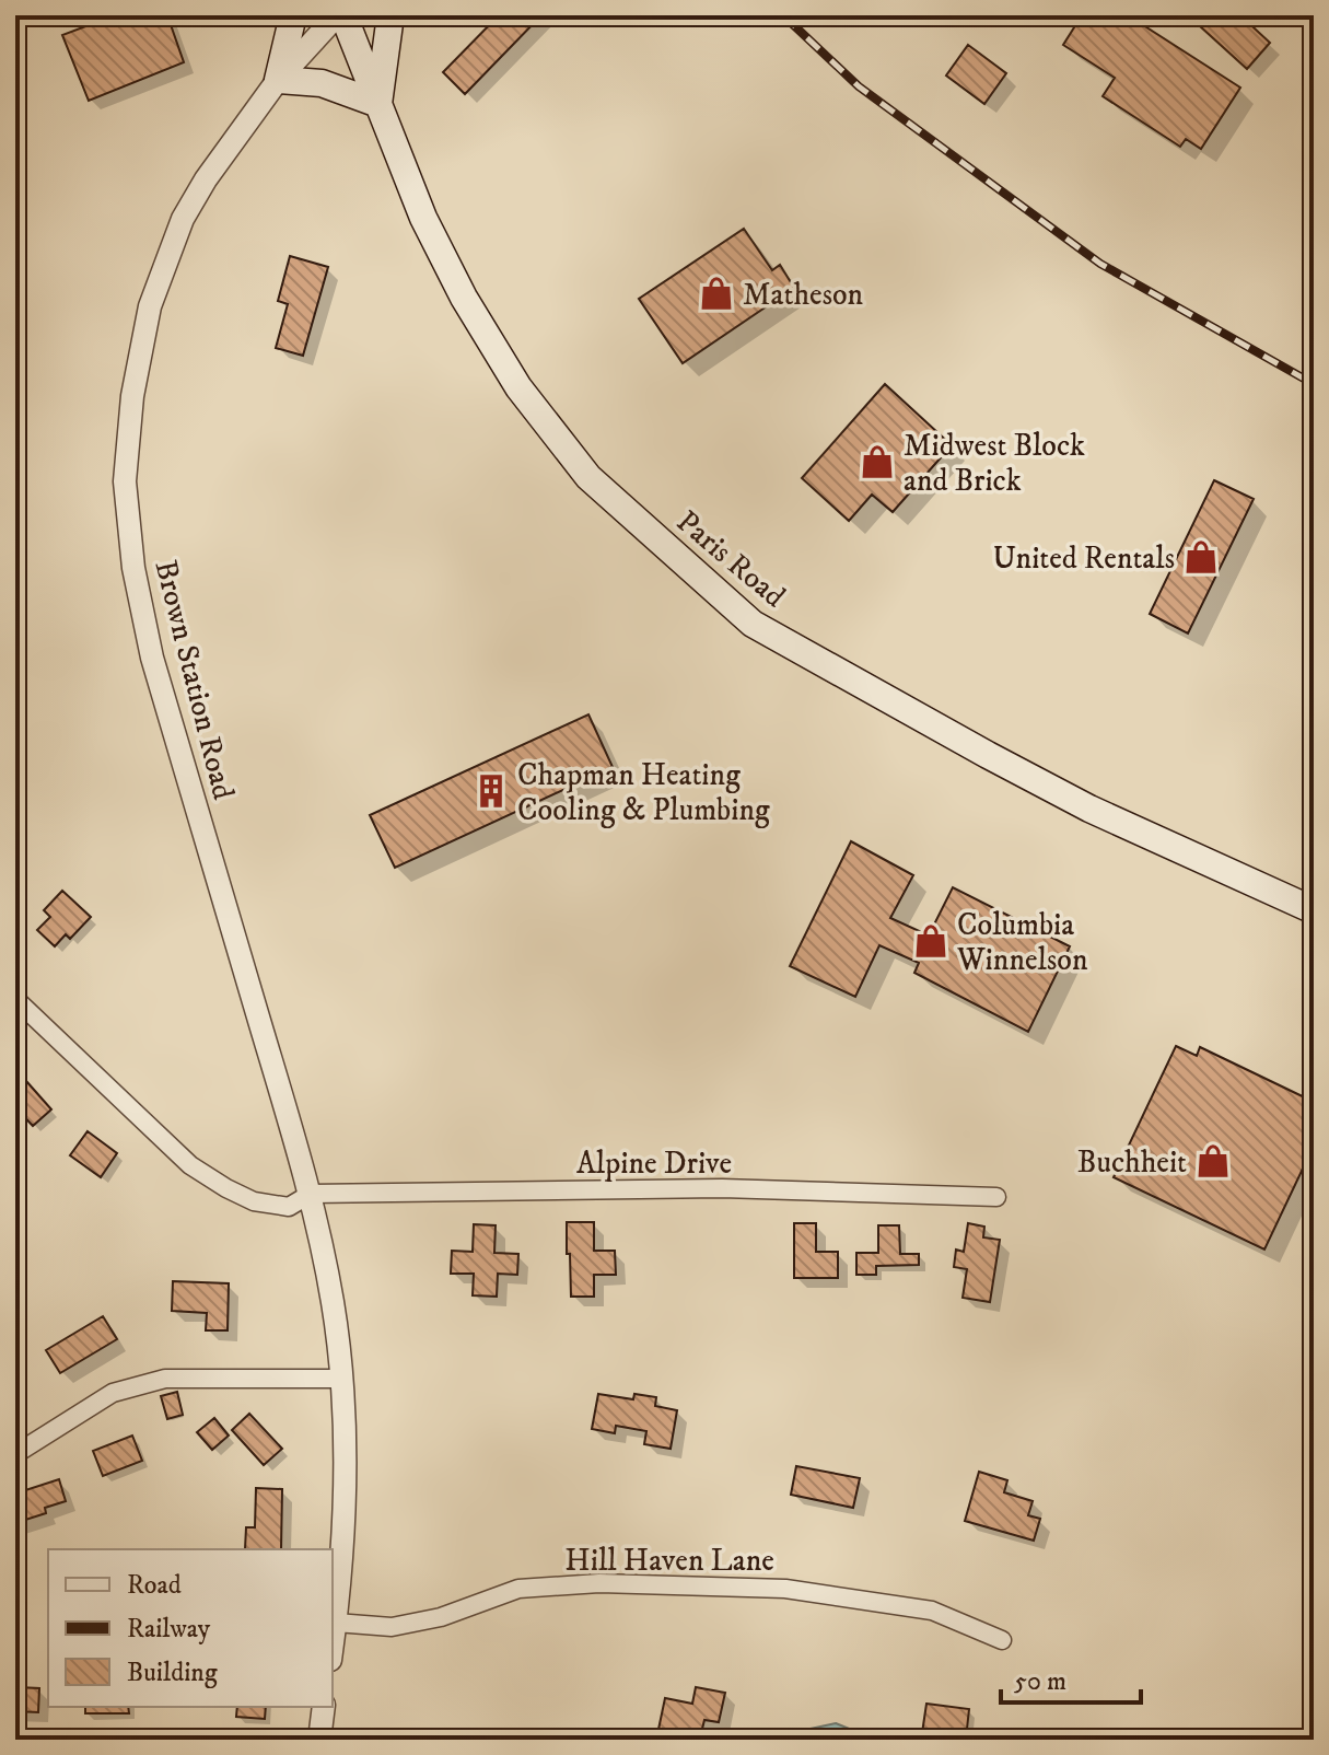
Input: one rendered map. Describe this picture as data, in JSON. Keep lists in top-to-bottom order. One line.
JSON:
{"streets":{"main road":["Paris Road"],"street":["Brown Station Road","Alpine Drive","Hill Haven Lane"]},"crossings":[["Paris Road","Brown Station Road"],["Brown Station Road","Alpine Drive"],["Brown Station Road","Hill Haven Lane"]],"places":{"shop":["Matheson","Midwest Block and Brick","United Rentals","Columbia Winnelson","Buchheit"],"building":["Chapman Heating Cooling & Plumbing"]},"legend":["Road","Railway","Building"],"scale_bar":"50 m"}
